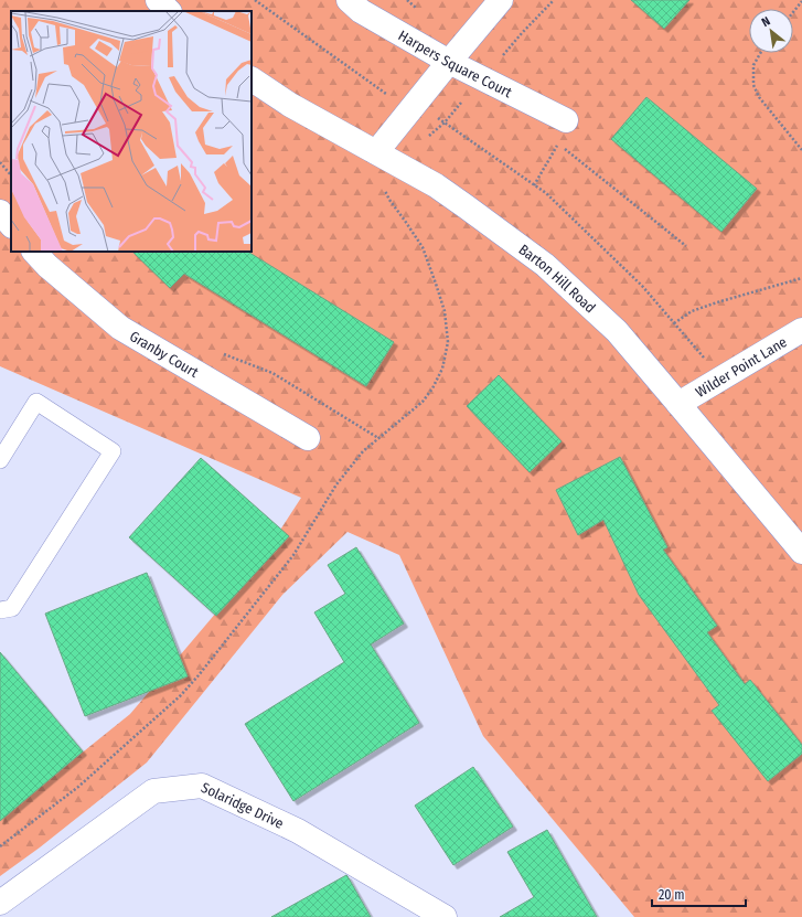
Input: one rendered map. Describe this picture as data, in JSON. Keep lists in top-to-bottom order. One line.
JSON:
{"streets":{"street":["Harpers Square Court","Barton Hill Road","Granby Court","Wilder Point Lane","Solaridge Drive"]},"crossings":[["Barton Hill Road","Wilder Point Lane"]],"scale_bar":"20 m","north":"top left"}
